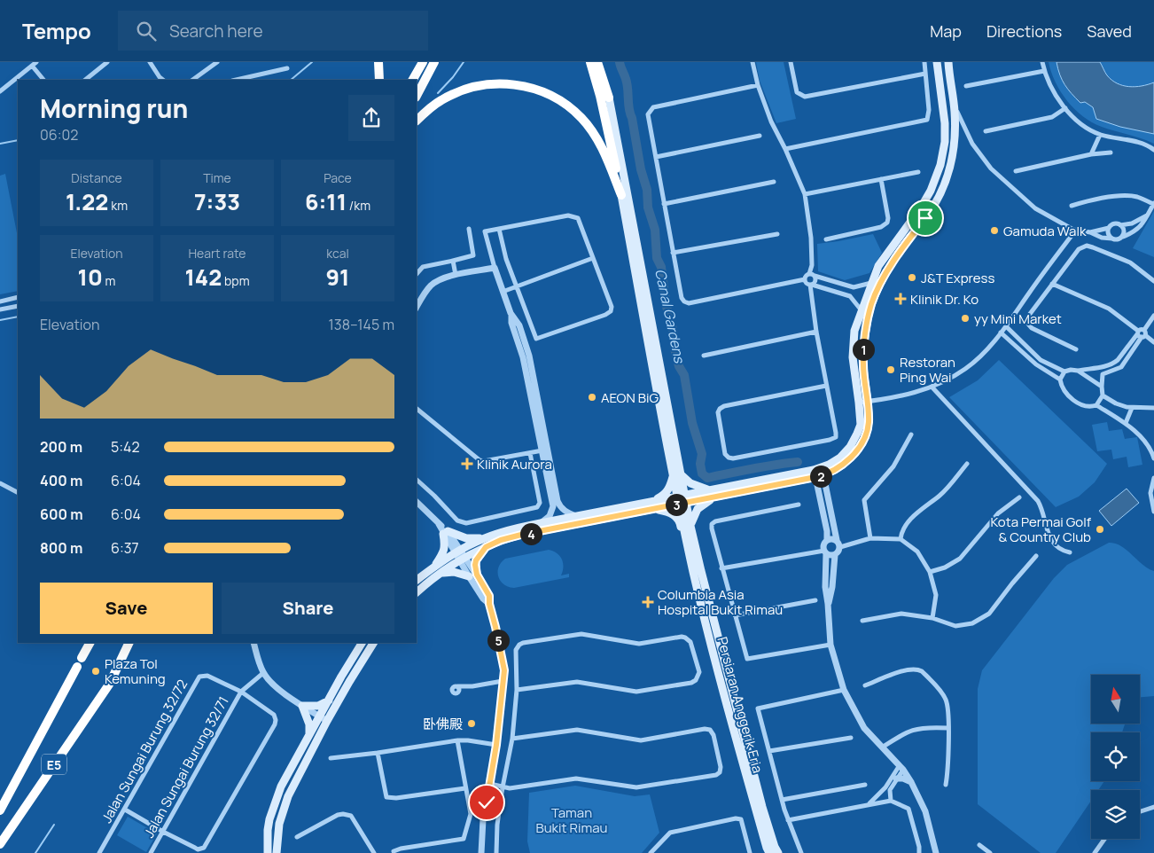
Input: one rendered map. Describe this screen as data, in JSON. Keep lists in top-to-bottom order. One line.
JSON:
{"streets":{"highway":["E5"],"main road":["Persiaran Anggerik Eria"],"street":["Jalan Sungai Burung 32/72","Jalan Sungai Burung 32/71"]},"crossings":[["Jalan Sungai Burung 32/72","Jalan Sungai Burung 32/71"]],"water":["Canal Gardens"],"parks":["Taman Bukit Rimau"],"places":{"other":["Gamuda Walk","J&T Express","yy Mini Market","Restoran Ping Wai","AEON BiG","Kota Permai Golf & Country Club","Plaza Tol Kemuning","卧佛殿"],"health":["Klinik Dr. Ko","Klinik Aurora","Columbia Asia Hospital Bukit Rimau"]},"north":"top","page":{"header":"Tempo","search":"Search here","nav":["Map","Directions","Saved"],"heading":["Morning run","06:02"],"stats":[["Distance","1.22 km"],["Time","7:33"],["Pace","6:11 /km"],["Elevation","10 m"],["Heart rate","142 bpm"],["kcal","91"]],"chart":["Elevation","138–145 m"],"pins":["1","2","3","4","5"],"list":[{"name":"200 m","note":"5:42"},{"name":"400 m","note":"6:04"},{"name":"600 m","note":"6:04"},{"name":"800 m","note":"6:37"}],"buttons":["Save","Share"]}}
